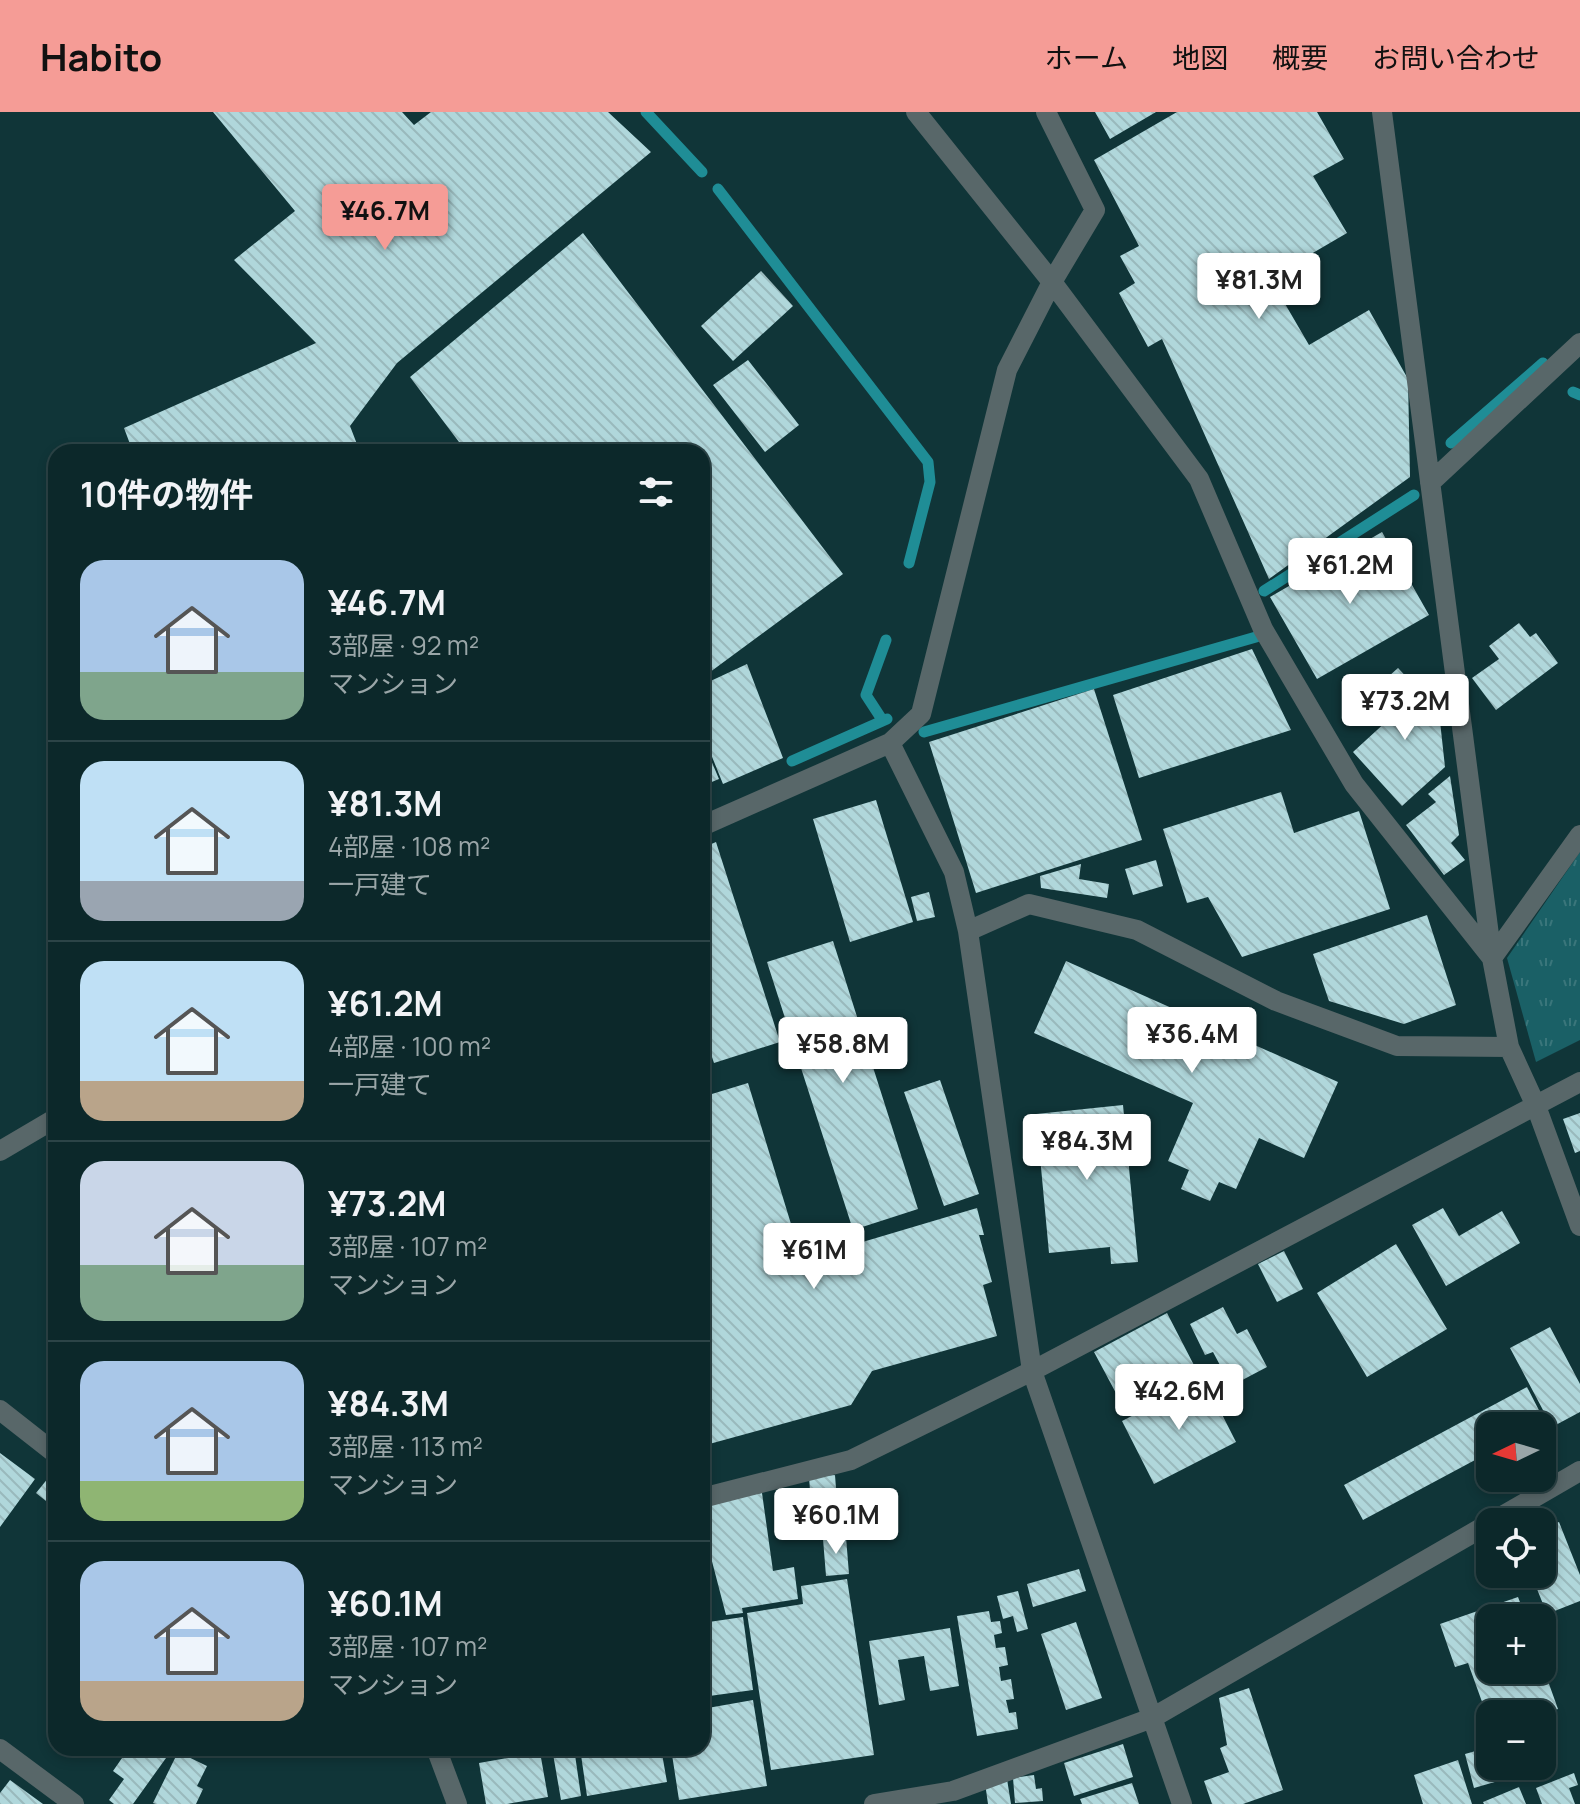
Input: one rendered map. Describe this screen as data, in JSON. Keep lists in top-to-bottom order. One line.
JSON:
{"north":"left","page":{"header":"Habito","nav":["ホーム","地図","概要","お問い合わせ"],"price":["¥46.7M","¥81.3M","¥61.2M","¥73.2M","¥36.4M","¥58.8M","¥84.3M","¥61M","¥42.6M","¥60.1M"],"heading":"10件の物件","list":[{"name":"¥46.7M","note":"3部屋 · 92 m² · マンション"},{"name":"¥81.3M","note":"4部屋 · 108 m² · 一戸建て"},{"name":"¥61.2M","note":"4部屋 · 100 m² · 一戸建て"},{"name":"¥73.2M","note":"3部屋 · 107 m² · マンション"},{"name":"¥84.3M","note":"3部屋 · 113 m² · マンション"},{"name":"¥60.1M","note":"3部屋 · 107 m² · マンション"}],"map_buttons":["+","−"]}}
